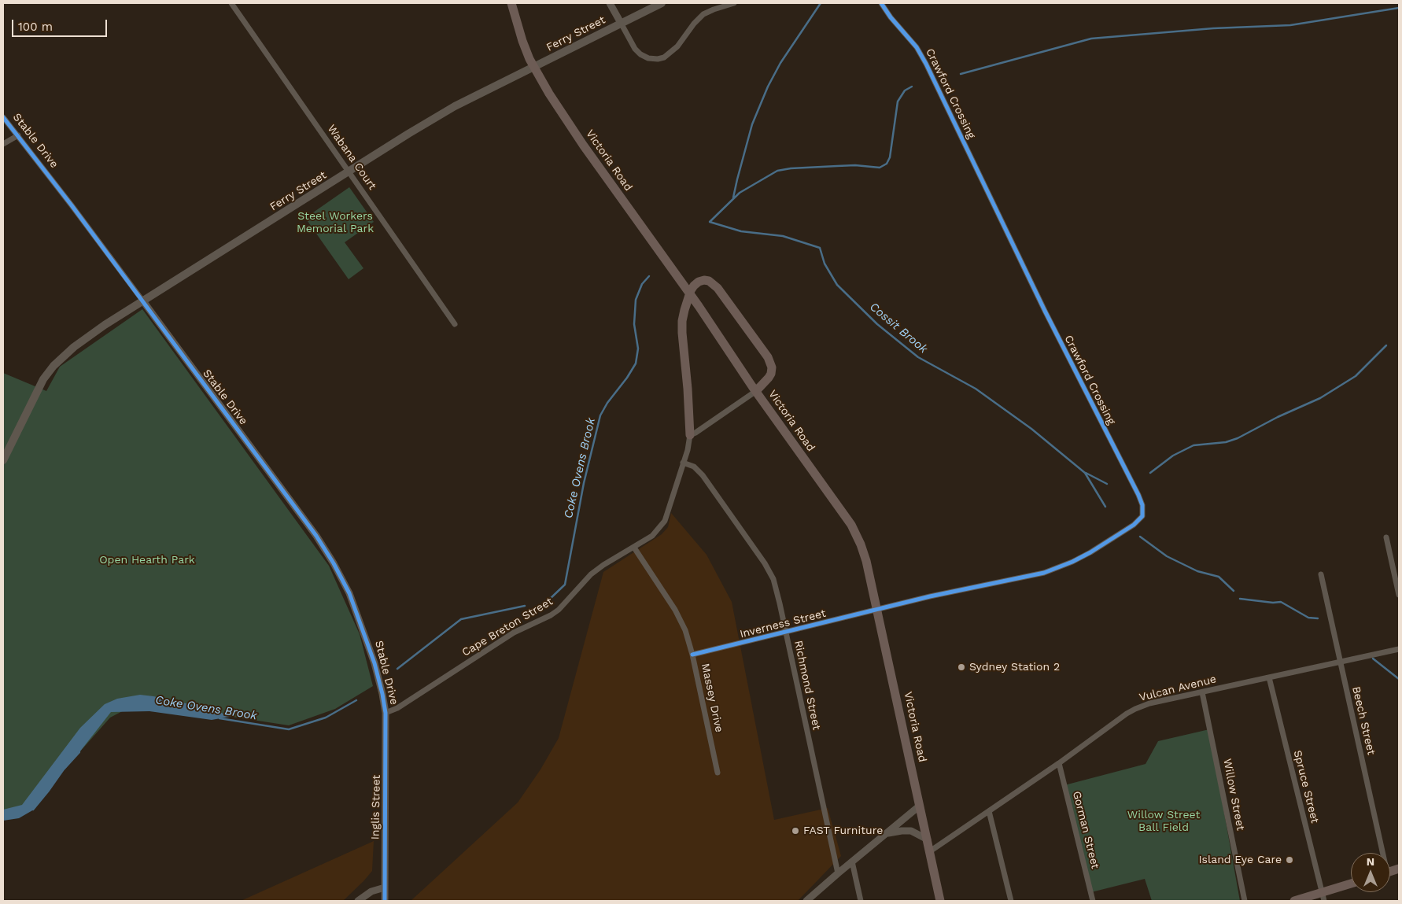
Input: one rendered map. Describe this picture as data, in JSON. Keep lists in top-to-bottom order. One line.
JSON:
{"streets":{"main road":["Ferry Street","Victoria Road"],"street":["Crawford Crossing","Stable Drive","Wabana Court","Inverness Street","Cape Breton Street","Richmond Street","Vulcan Avenue","Massey Drive","Beech Street","Spruce Street","Willow Street","Inglis Street","Gorman Street"]},"crossings":[["Ferry Street","Stable Drive"],["Ferry Street","Wabana Court"],["Crawford Crossing","Victoria Road"],["Crawford Crossing","Inverness Street"],["Stable Drive","Cape Breton Street"],["Stable Drive","Inglis Street"],["Victoria Road","Inverness Street"],["Victoria Road","Vulcan Avenue"],["Inverness Street","Richmond Street"],["Inverness Street","Massey Drive"],["Cape Breton Street","Richmond Street"],["Cape Breton Street","Massey Drive"],["Cape Breton Street","Inglis Street"],["Vulcan Avenue","Beech Street"],["Vulcan Avenue","Spruce Street"],["Vulcan Avenue","Willow Street"],["Vulcan Avenue","Gorman Street"]],"water":["Cossit Brook","Coke Ovens Brook"],"parks":["Steel Workers Memorial Park","Open Hearth Park","Willow Street Ball Field"],"places":["Sydney Station 2","FAST Furniture","Island Eye Care"],"scale_bar":"100 m","north":"top"}
